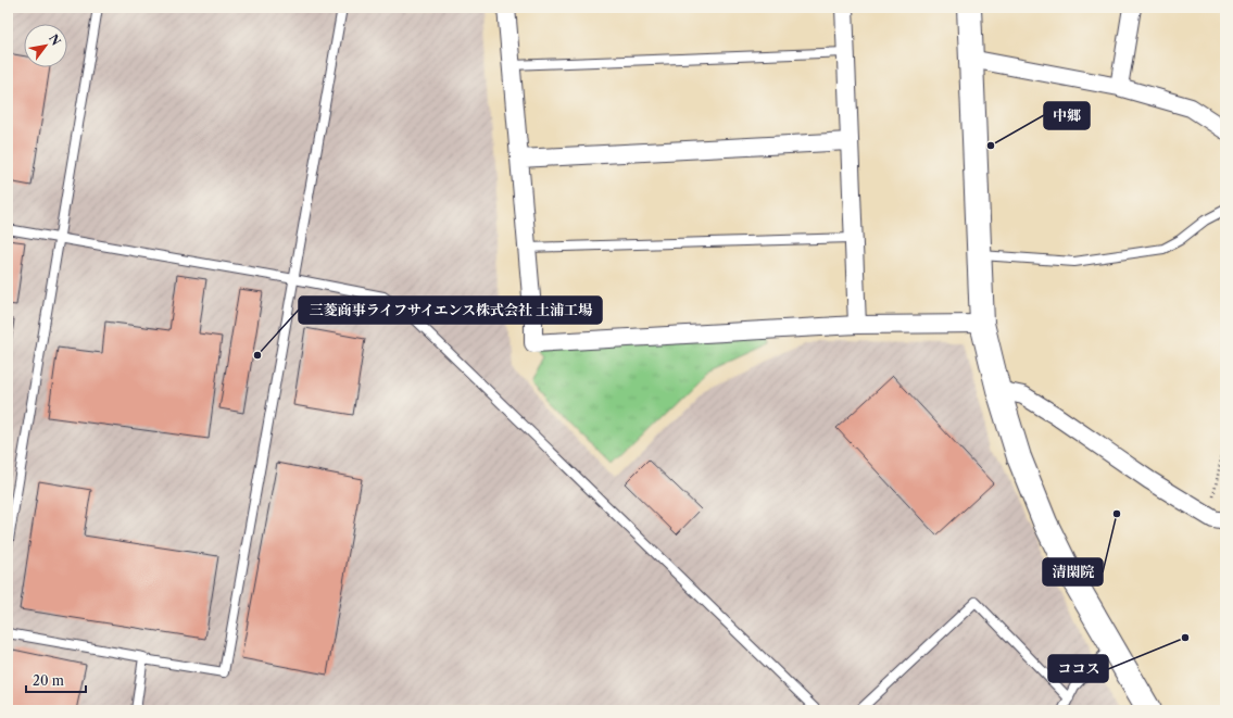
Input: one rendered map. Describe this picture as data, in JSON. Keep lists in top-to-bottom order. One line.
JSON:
{"places":["中郷","三菱商事ライフサイエンス株式会社 土浦工場","清閑院","ココス"],"scale_bar":"20 m","north":"top right"}
